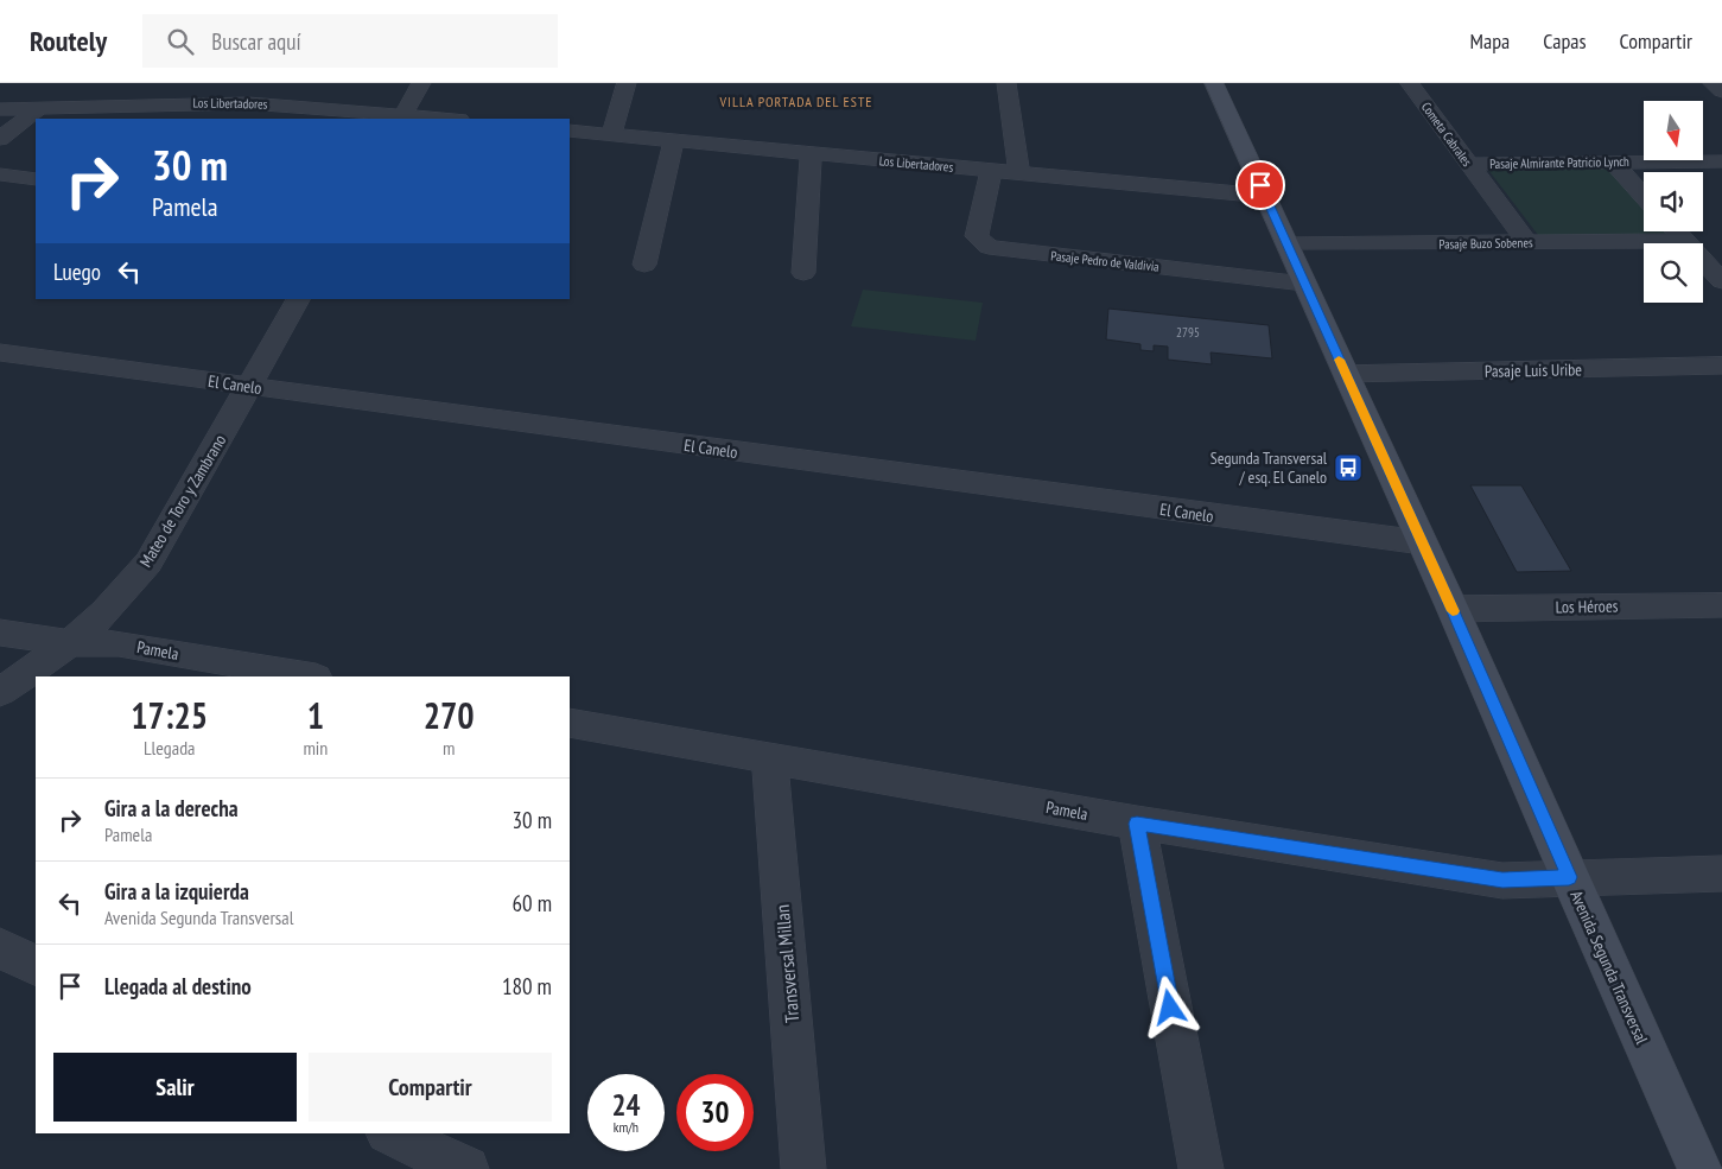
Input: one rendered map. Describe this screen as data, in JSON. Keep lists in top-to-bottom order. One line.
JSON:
{"streets":{"main road":["Avenida Segunda Transversal"],"street":["Los Libertadores","Cometa Cabrales","Pasaje Almirante Patricio Lynch","Pasaje Buzo Sobenes","Pasaje Pedro de Valdivia","Pasaje Luis Uribe","El Canelo","Mateo de Toro y Zambrano","Los Héroes","Pamela","Transversal Millan"]},"crossings":[["Los Libertadores","Pasaje Pedro de Valdivia"],["Los Libertadores","Avenida Segunda Transversal"],["Cometa Cabrales","Pasaje Almirante Patricio Lynch"],["Cometa Cabrales","Pasaje Buzo Sobenes"],["Pasaje Buzo Sobenes","Avenida Segunda Transversal"],["Pasaje Pedro de Valdivia","Avenida Segunda Transversal"],["Pasaje Luis Uribe","Avenida Segunda Transversal"],["El Canelo","Mateo de Toro y Zambrano"],["El Canelo","Avenida Segunda Transversal"],["Mateo de Toro y Zambrano","Pamela"],["Los Héroes","Avenida Segunda Transversal"],["Pamela","Transversal Millan"],["Pamela","Avenida Segunda Transversal"]],"districts":["VILLA PORTADA DEL ESTE"],"places":{"bus stop":["Segunda Transversal / esq. El Canelo"]},"house_numbers":["2795"],"north":"bottom","page":{"header":"Routely","search":"Buscar aquí","nav":["Mapa","Capas","Compartir"],"turn":["30 m","Pamela"],"then":"Luego","eta":["17:25","Llegada","1","min","270","m"],"list":[{"name":"Gira a la derecha","note":"Pamela","value":"30 m"},{"name":"Gira a la izquierda","note":"Avenida Segunda Transversal","value":"60 m"},{"name":"Llegada al destino","value":"180 m"}],"buttons":["Salir","Compartir"],"speed":"24 km/h","limit":"30"}}
